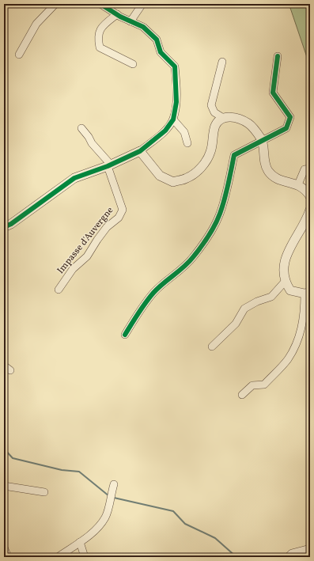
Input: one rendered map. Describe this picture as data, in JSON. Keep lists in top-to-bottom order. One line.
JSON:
{"streets":{"street":["Impasse d'Auvergne"]}}
